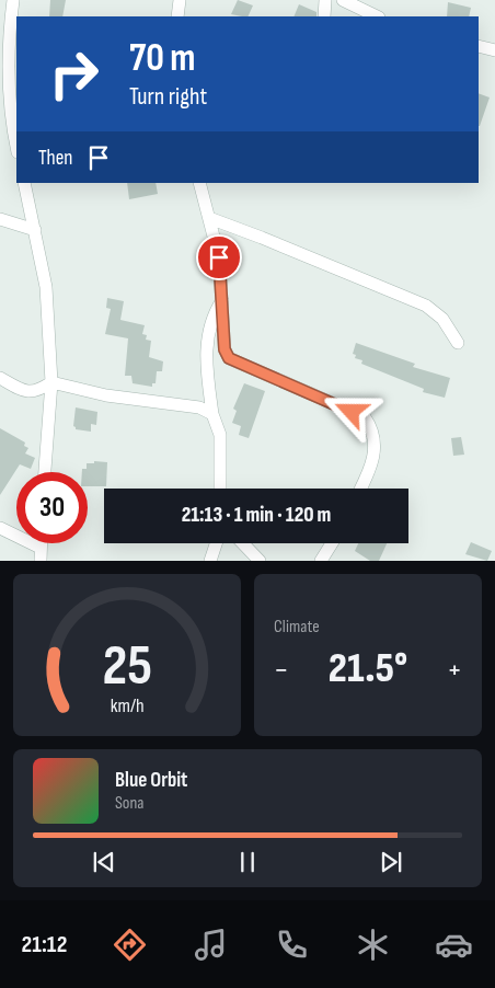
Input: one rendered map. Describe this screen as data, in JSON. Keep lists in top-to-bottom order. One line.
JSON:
{"page":{"turn":["70 m","Turn right"],"then":"Then","limit":"30","trip":"21:13 · 1 min · 120 m","tile":"Climate","heat":["−","21.5°","+"],"song":["Blue Orbit","Sona"],"tabs":"21:12","gauge":["25","km/h"]}}
